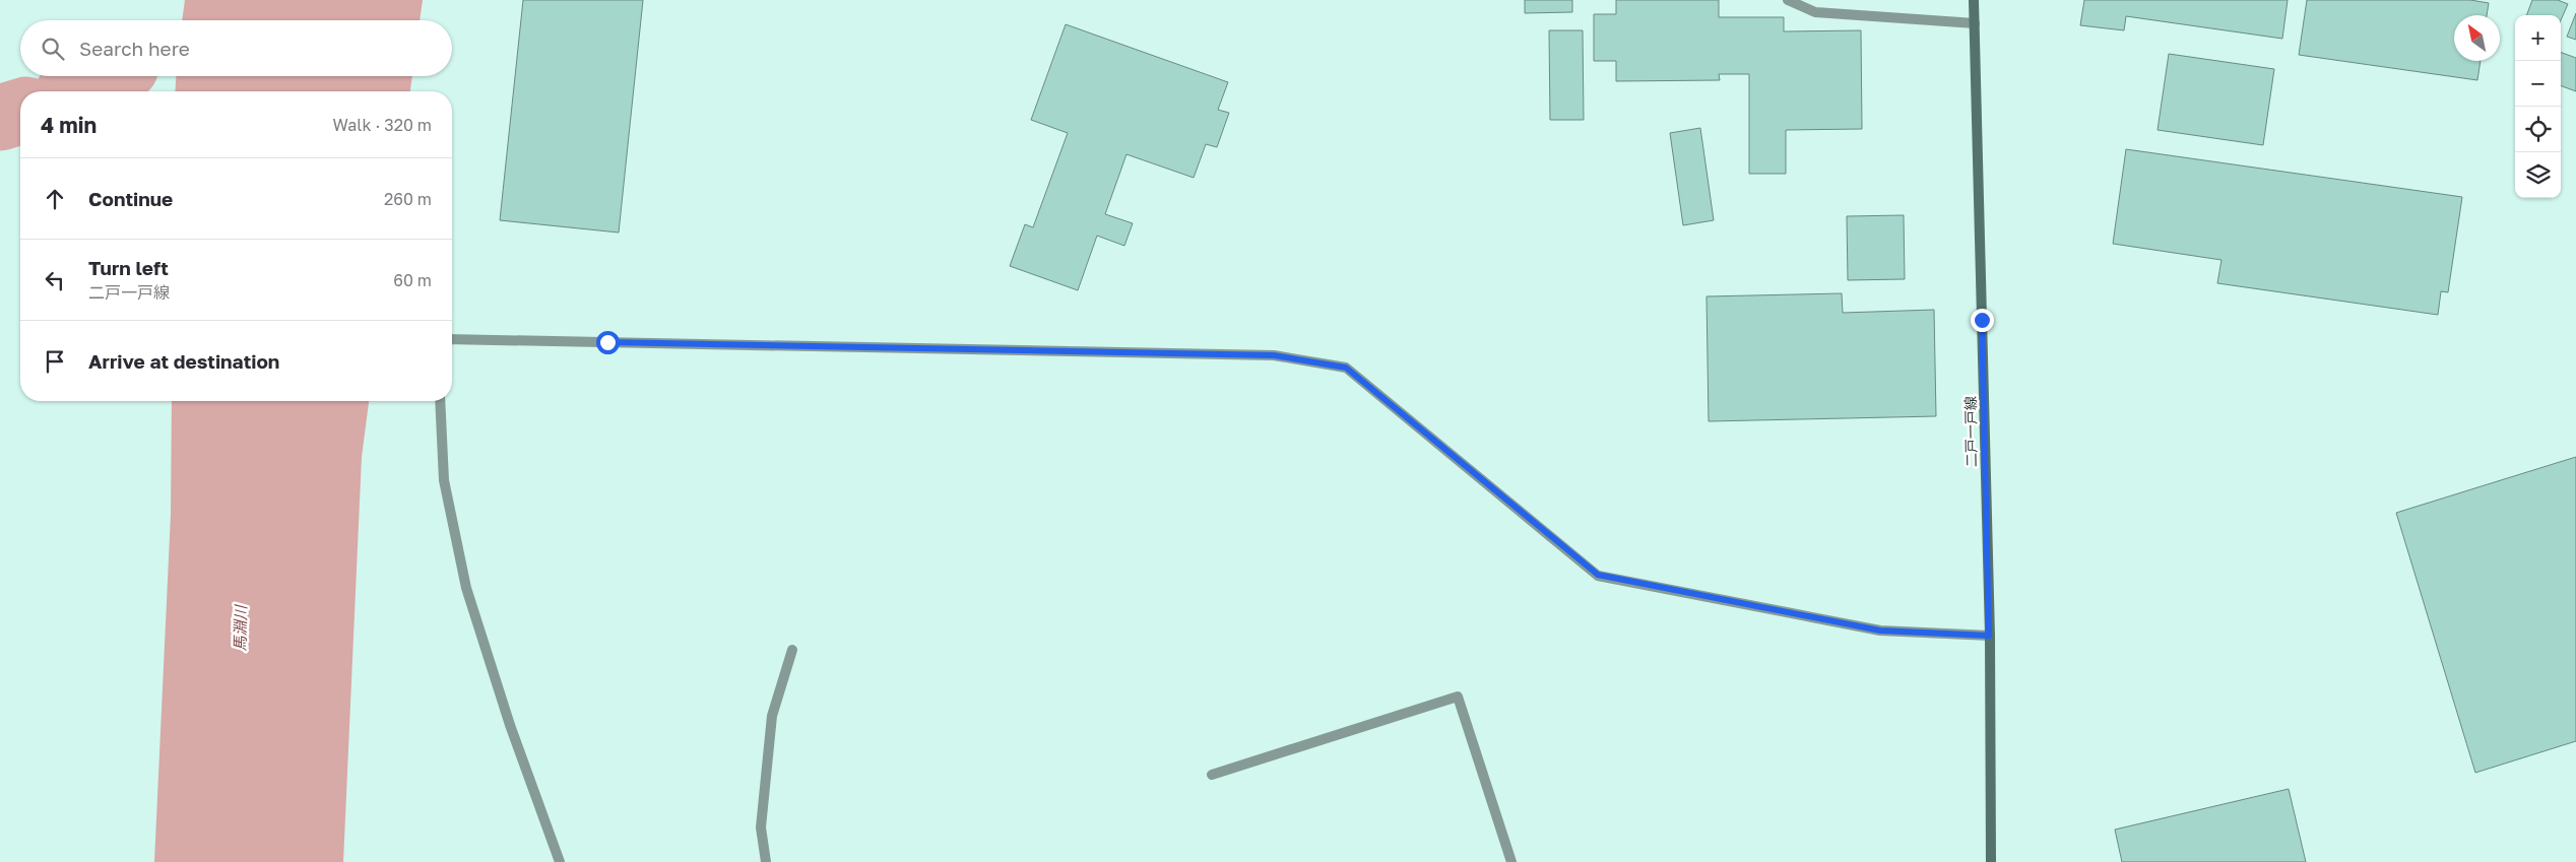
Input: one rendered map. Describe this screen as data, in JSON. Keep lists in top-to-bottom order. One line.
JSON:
{"streets":{"main road":["二戸一戸線"]},"water":["馬淵川"],"north":"top left","page":{"map_buttons":["+","−"],"search":"Search here","heading":["4 min","Walk · 320 m"],"list":[["Continue","260 m"],["Turn left","二戸一戸線","60 m"],"Arrive at destination"]}}
